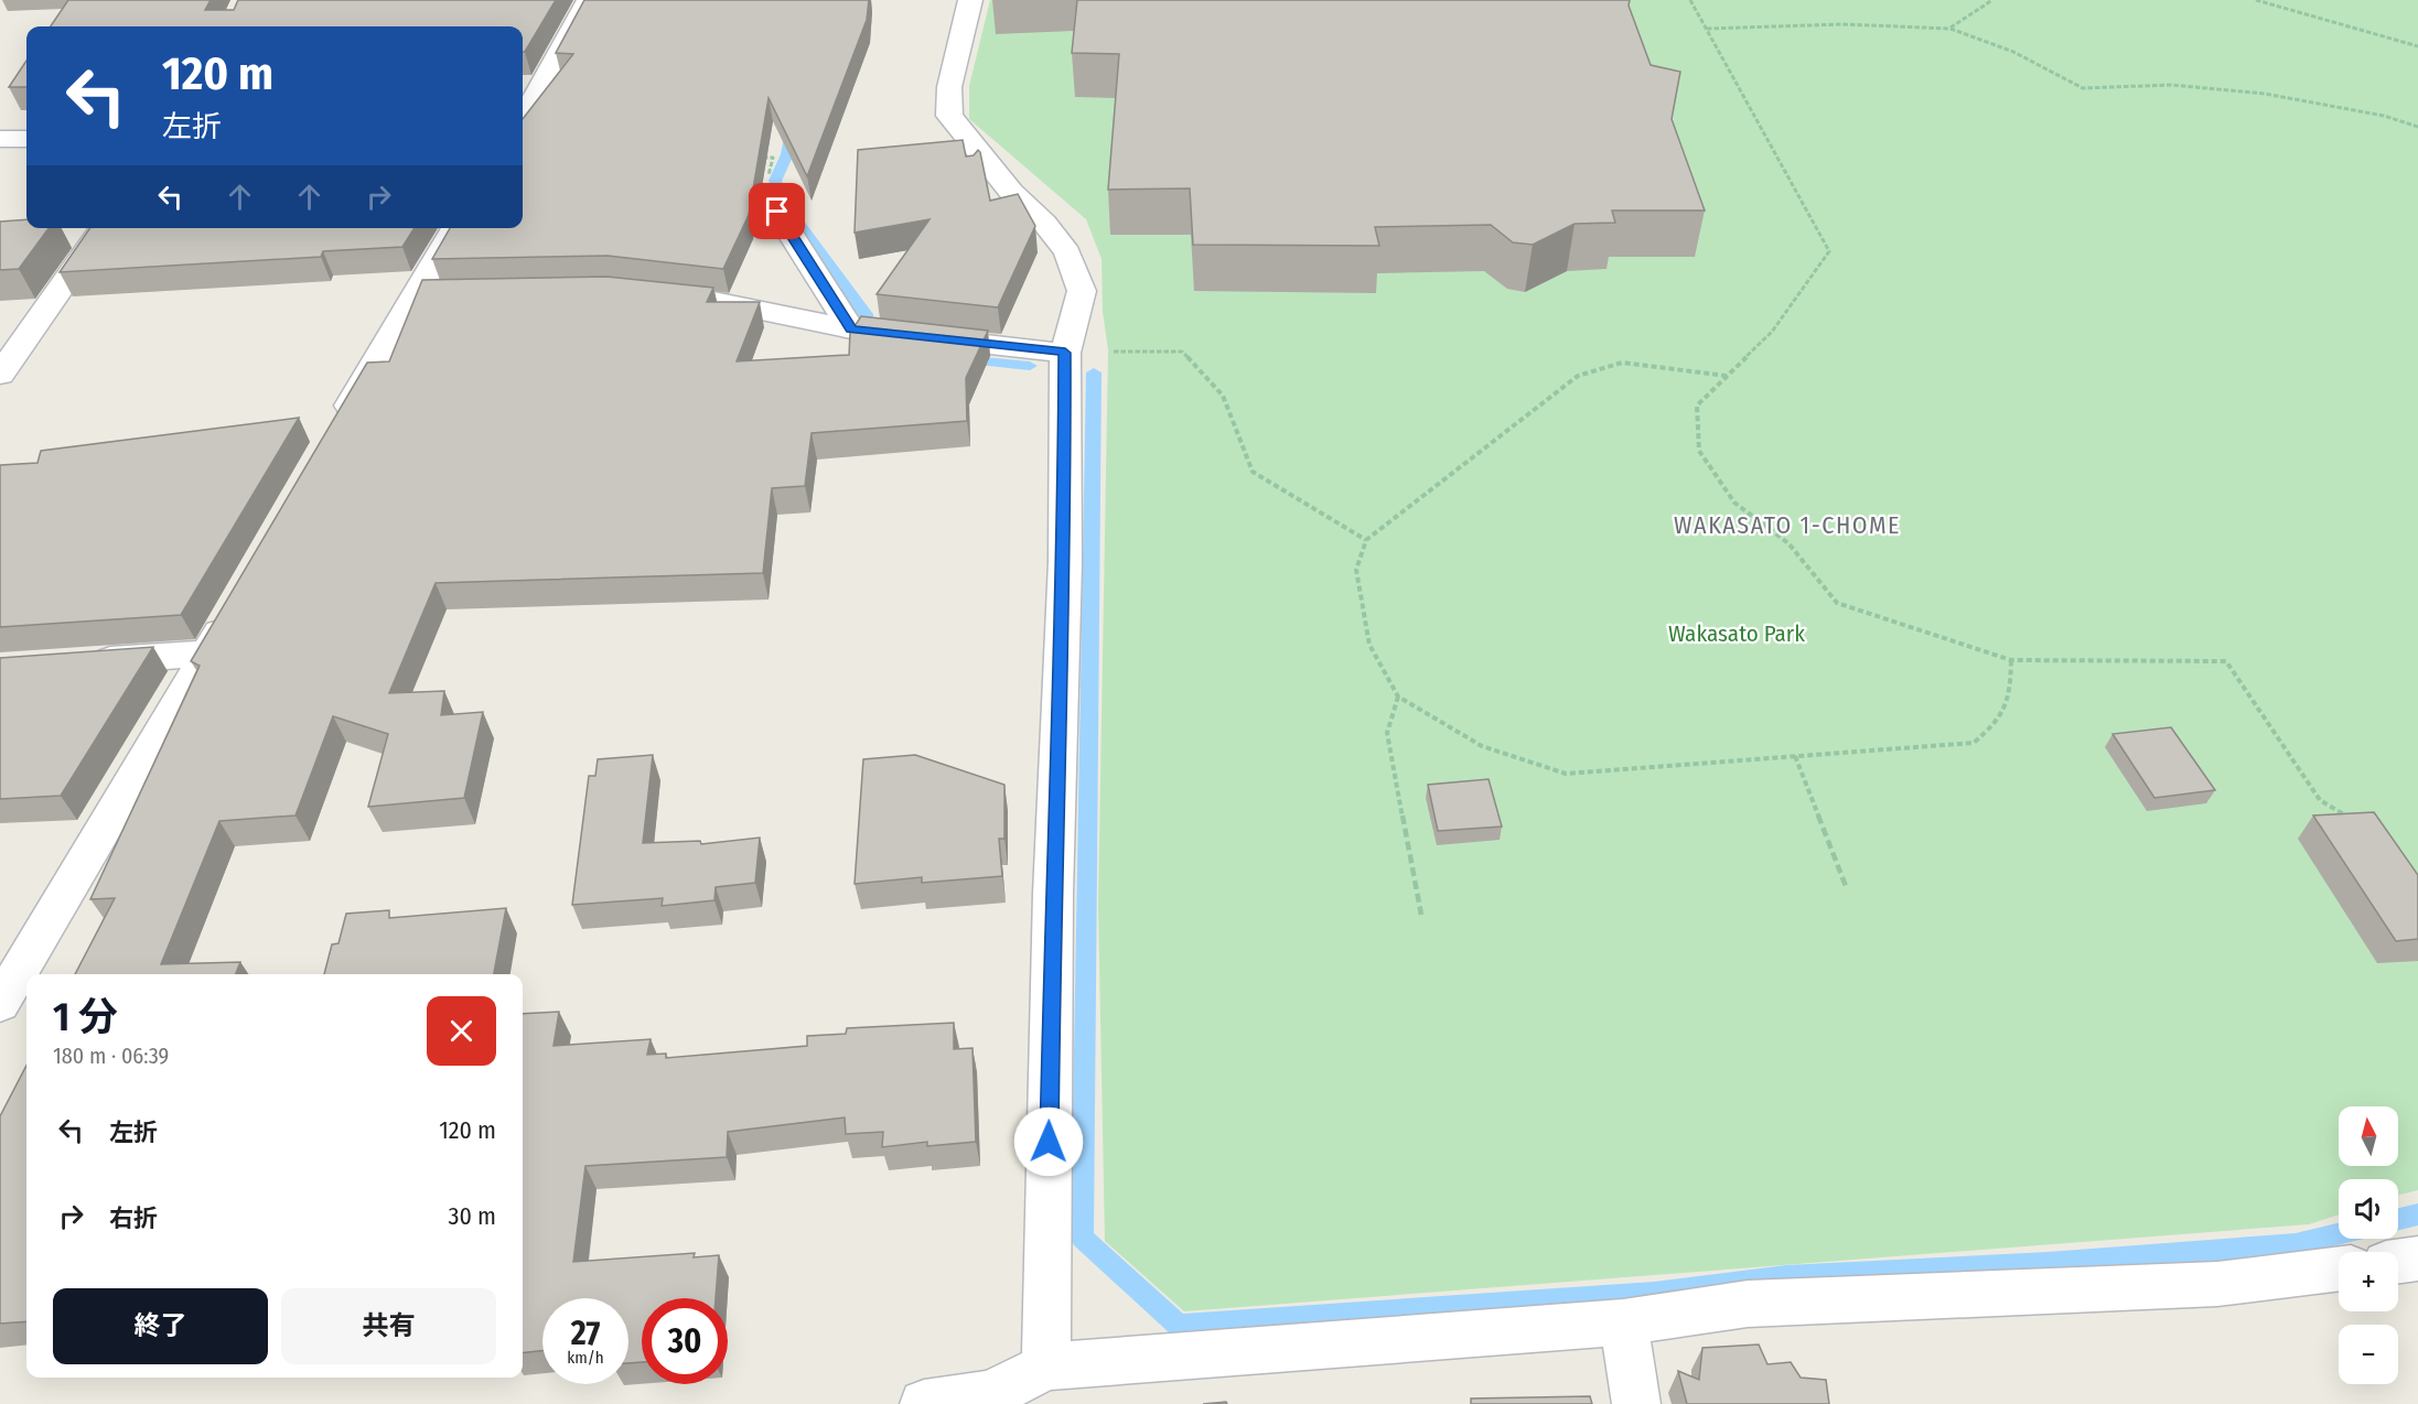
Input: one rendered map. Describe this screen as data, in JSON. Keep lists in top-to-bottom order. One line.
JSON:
{"districts":["WAKASATO 1-CHOME"],"parks":["Wakasato Park"],"north":"top","page":{"turn":["120 m","左折"],"heading":["1 分","180 m · 06:39"],"list":[{"name":"左折","value":"120 m"},{"name":"右折","value":"30 m"}],"map_buttons":["+","−"],"buttons":["終了","共有"],"speed":"27 km/h","limit":"30"}}
